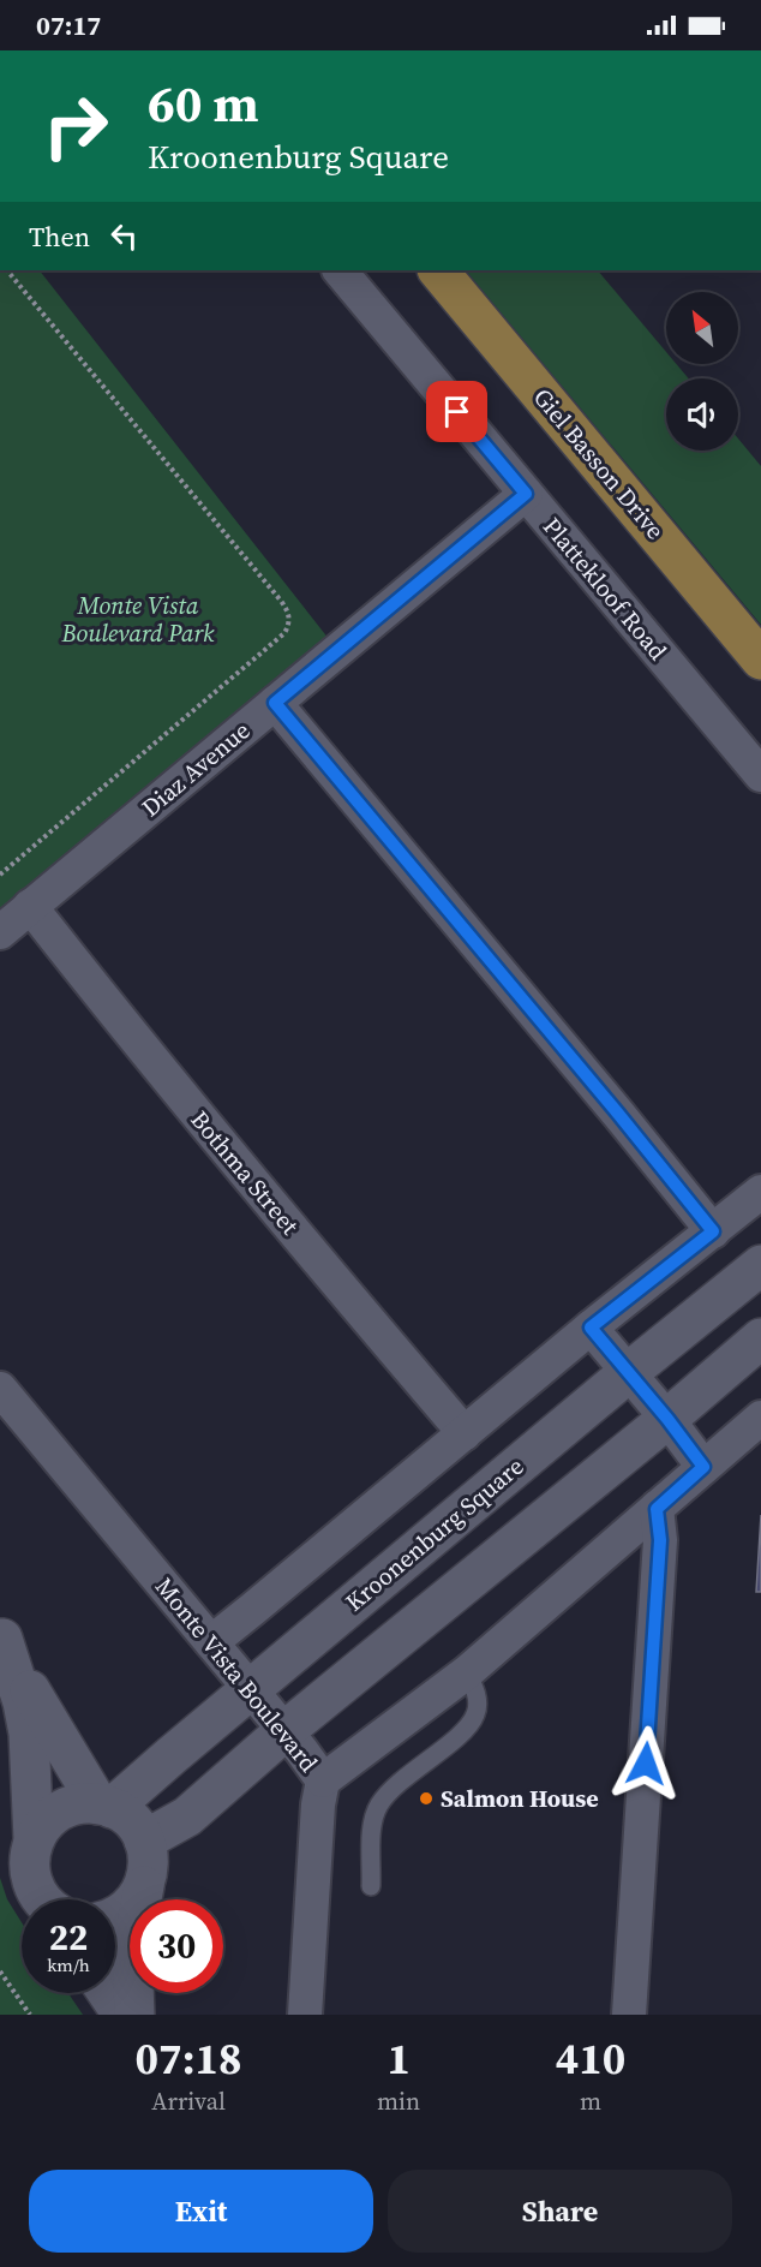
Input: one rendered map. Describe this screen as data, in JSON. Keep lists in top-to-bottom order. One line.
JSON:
{"streets":{"main road":["Giel Basson Drive"],"street":["Plattekloof Road","Diaz Avenue","Bothma Street","Kroonenburg Square","Monte Vista Boulevard"]},"crossings":[["Plattekloof Road","Diaz Avenue"],["Diaz Avenue","Bothma Street"],["Kroonenburg Square","Monte Vista Boulevard"]],"parks":["Monte Vista Boulevard Park"],"places":["Salmon House"],"north":"top left","page":{"status":"07:17","turn":["60 m","Kroonenburg Square"],"then":"Then","speed":"22 km/h","limit":"30","eta":["07:18","Arrival","1","min","410","m"],"buttons":["Exit","Share"]}}
